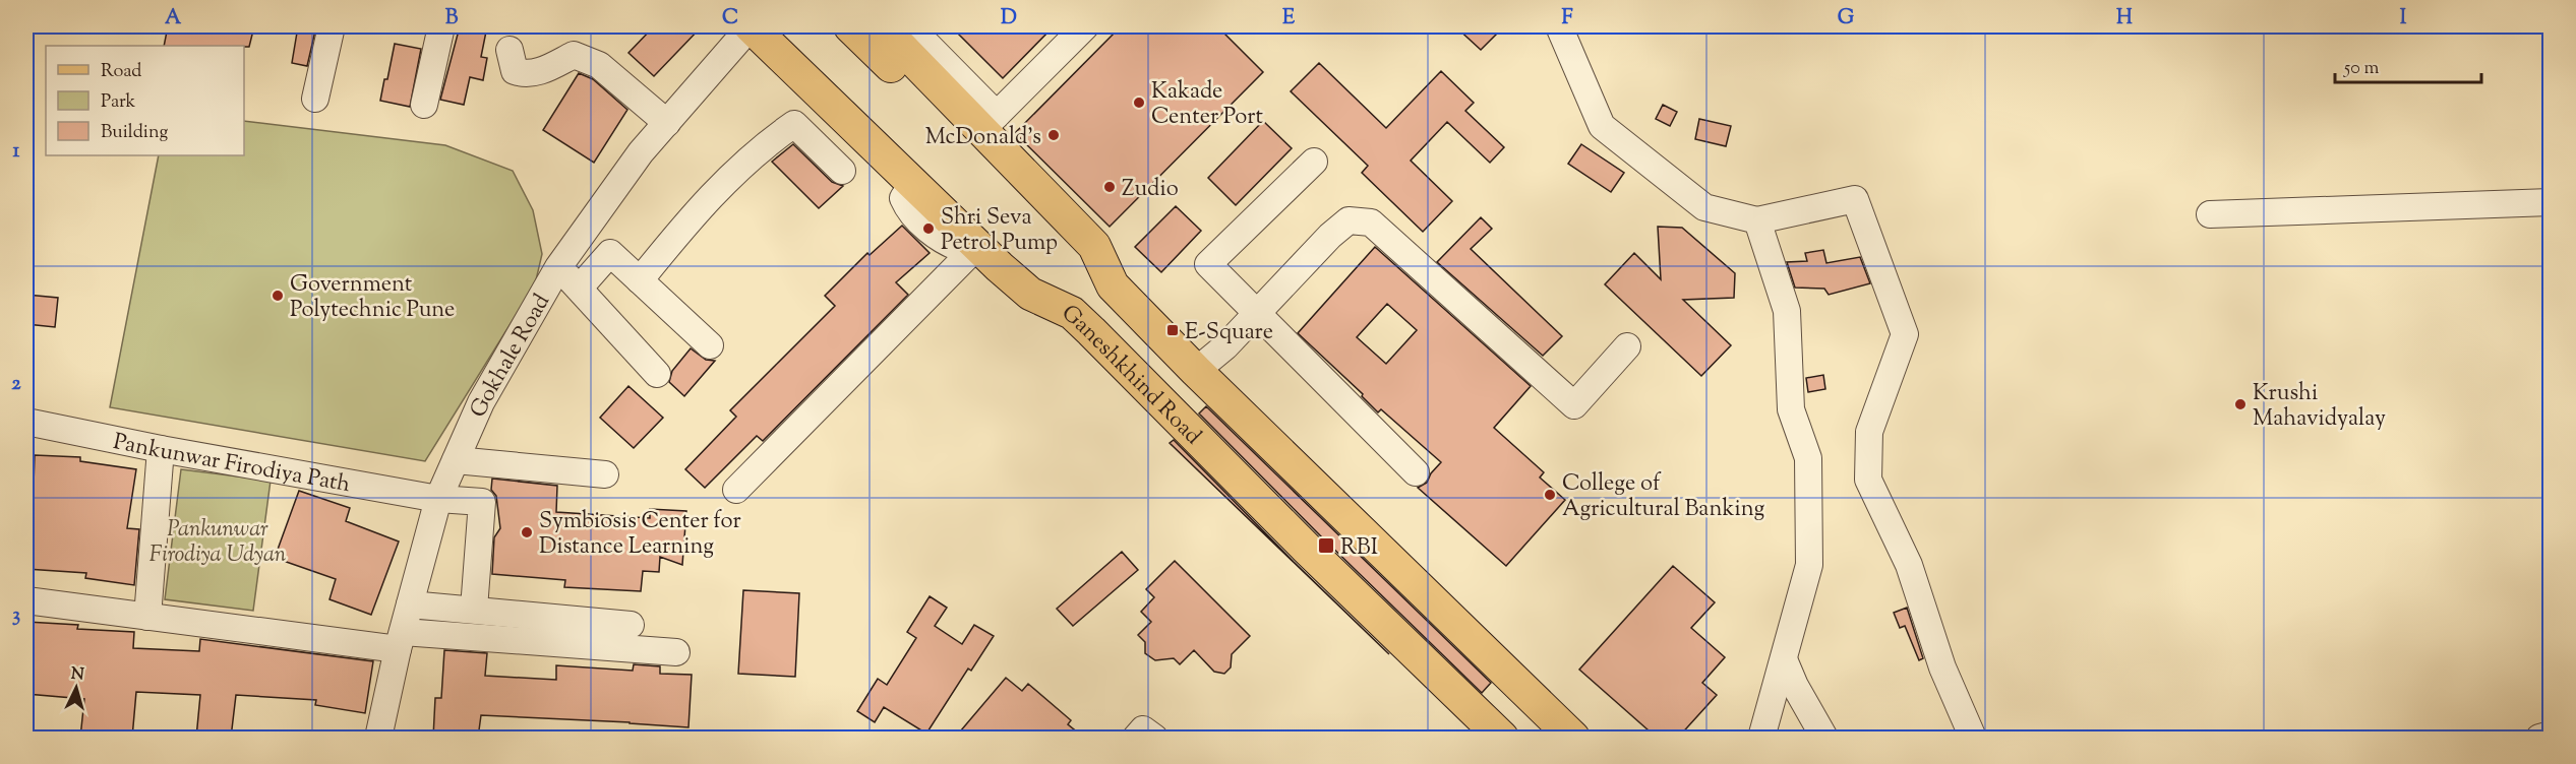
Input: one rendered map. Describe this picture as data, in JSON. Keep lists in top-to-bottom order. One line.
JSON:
{"streets":{"main road":["Ganeshkhind Road"],"street":["Gokhale Road","Pankunwar Firodiya Path"]},"crossings":[["Gokhale Road","Ganeshkhind Road"],["Gokhale Road","Pankunwar Firodiya Path"]],"parks":["Pankunwar Firodiya Udyan"],"places":{"other":["Kakade Center Port","McDonald's","Zudio","Shri Seva Petrol Pump","Government Polytechnic Pune","Krushi Mahavidyalay","College of Agricultural Banking","Symbiosis Center for Distance Learning"],"transit":["E-Square","RBI"]},"legend":["Road","Park","Building"],"scale_bar":"50 m","north":"top","grid":{"columns":["A","B","C","D","E","F","G","H","I"],"rows":["1","2","3"]}}
